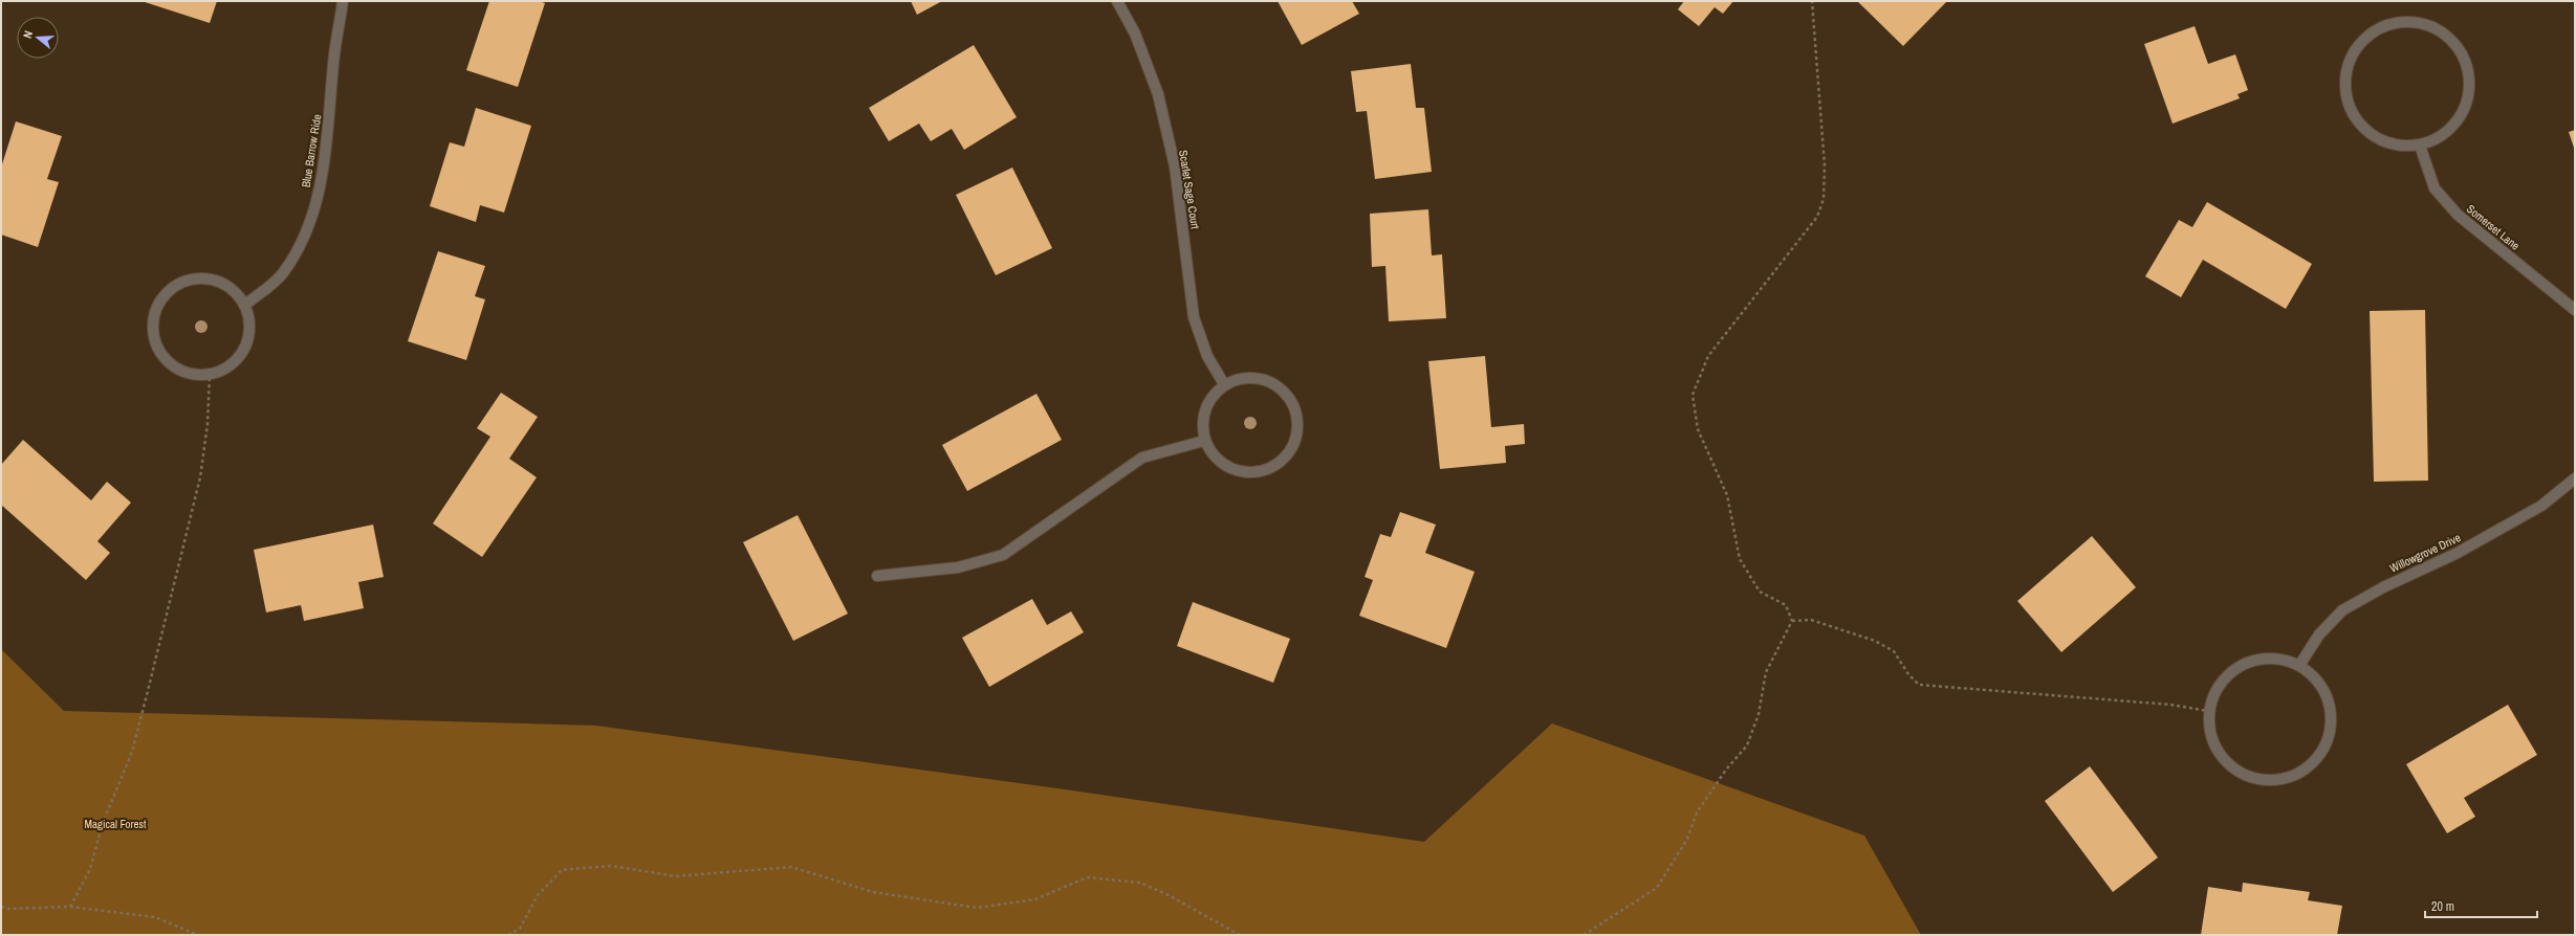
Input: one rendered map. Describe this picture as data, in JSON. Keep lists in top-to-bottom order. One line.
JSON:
{"streets":{"street":["Blue Barrow Ride","Scarlet Sage Court","Somerset Lane","Willowgrove Drive"]},"parks":["Magical Forest"],"scale_bar":"20 m","north":"left"}
